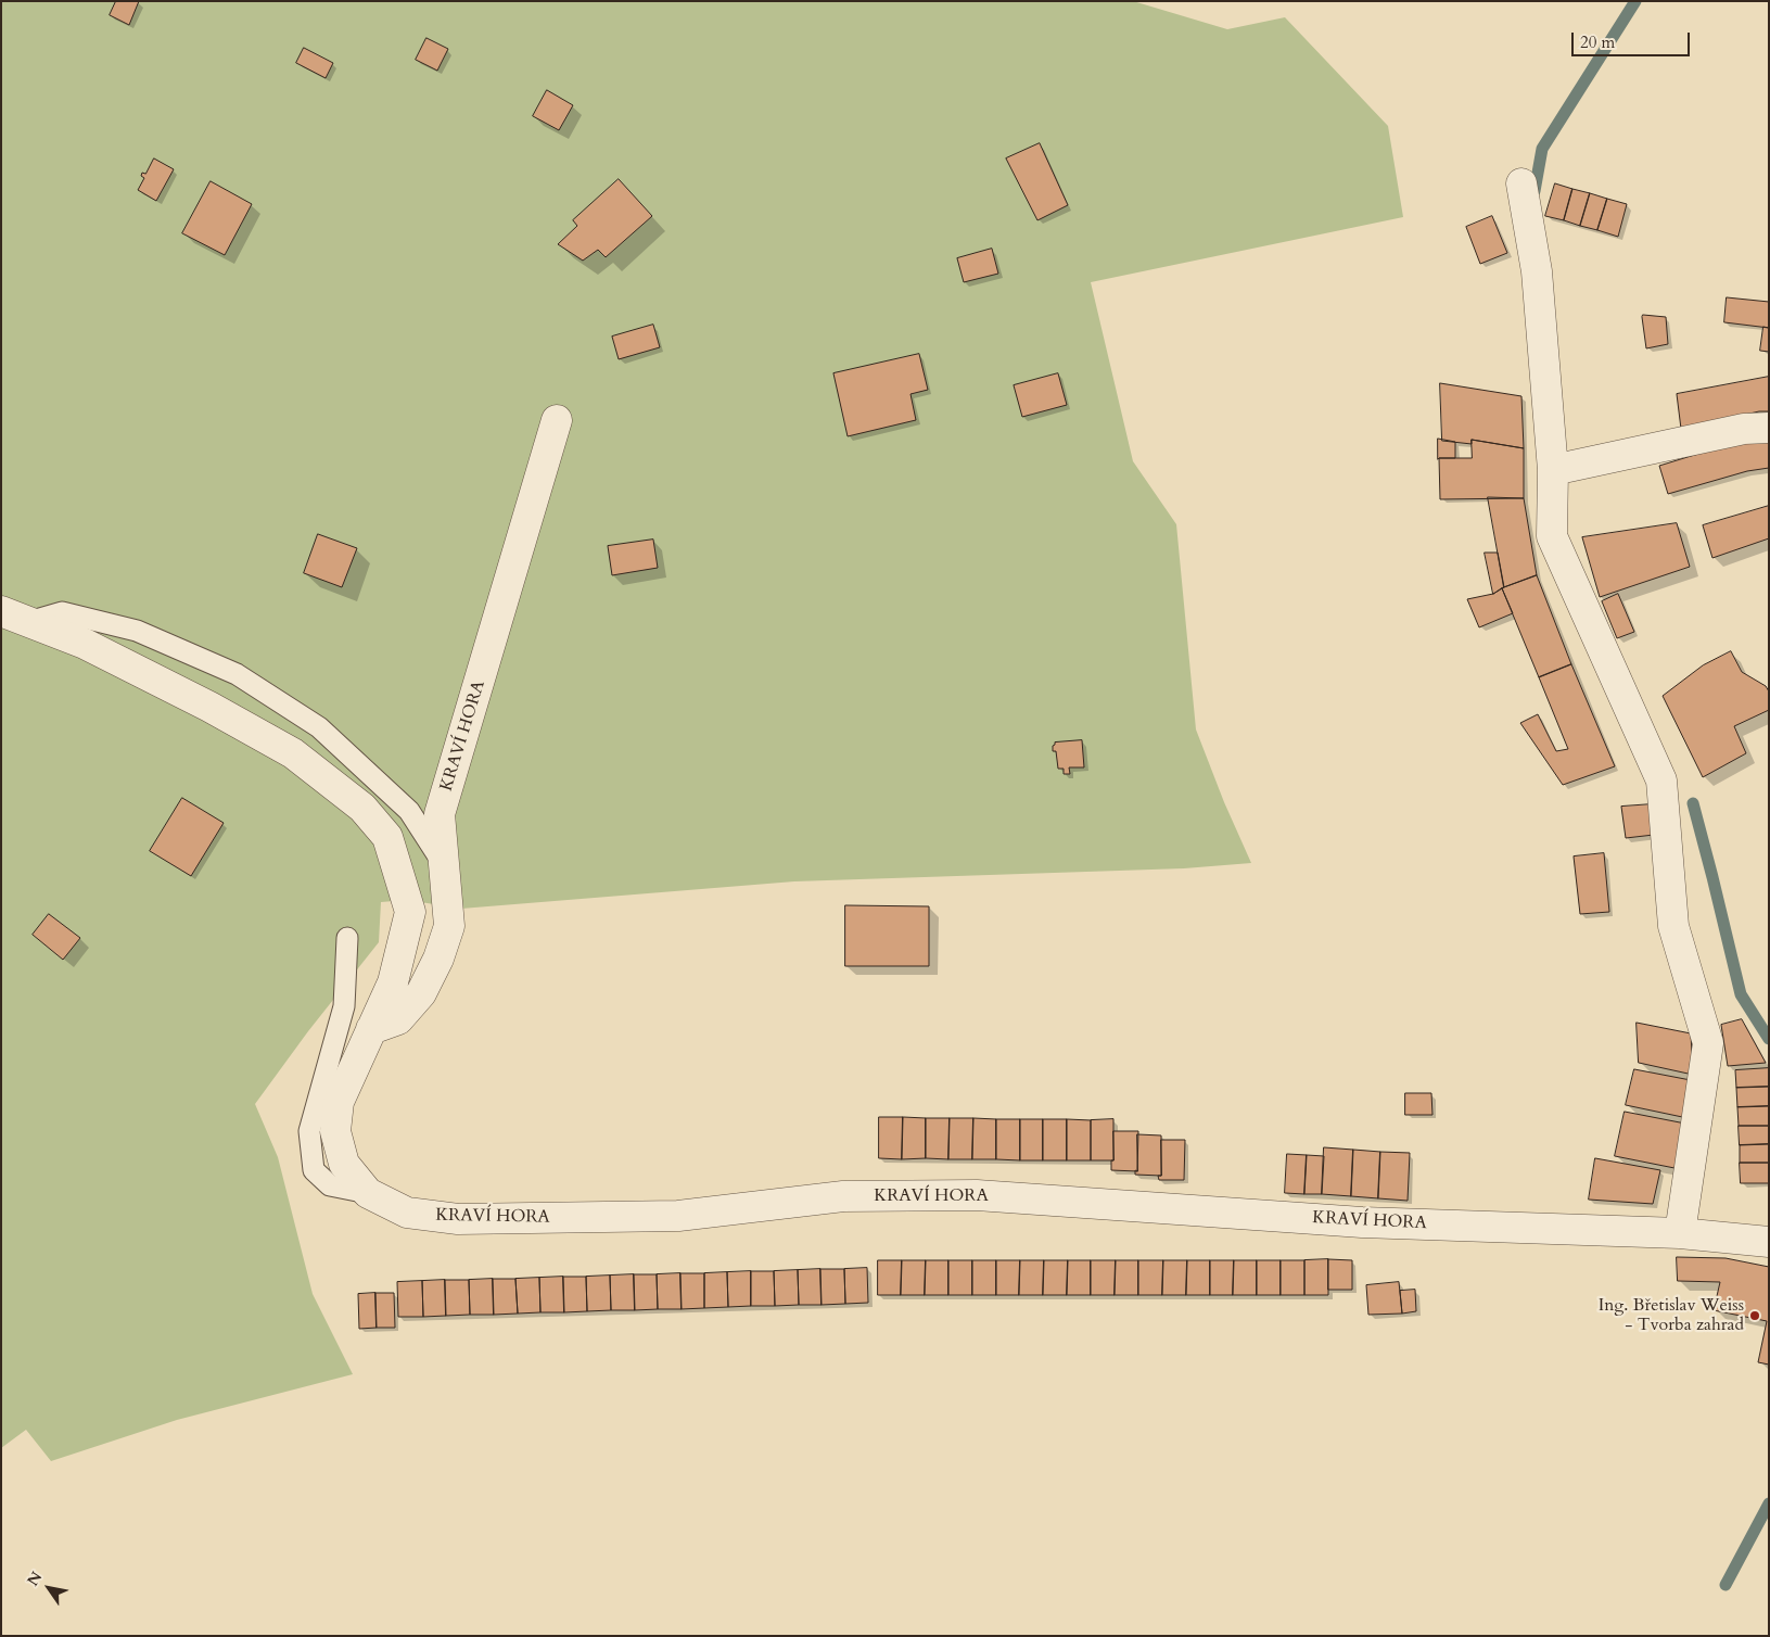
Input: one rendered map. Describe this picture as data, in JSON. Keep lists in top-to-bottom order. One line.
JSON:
{"streets":{"street":["KRAVÍ HORA"]},"places":["Ing. Břetislav Weiss - Tvorba zahrad"],"scale_bar":"20 m","north":"top left"}
